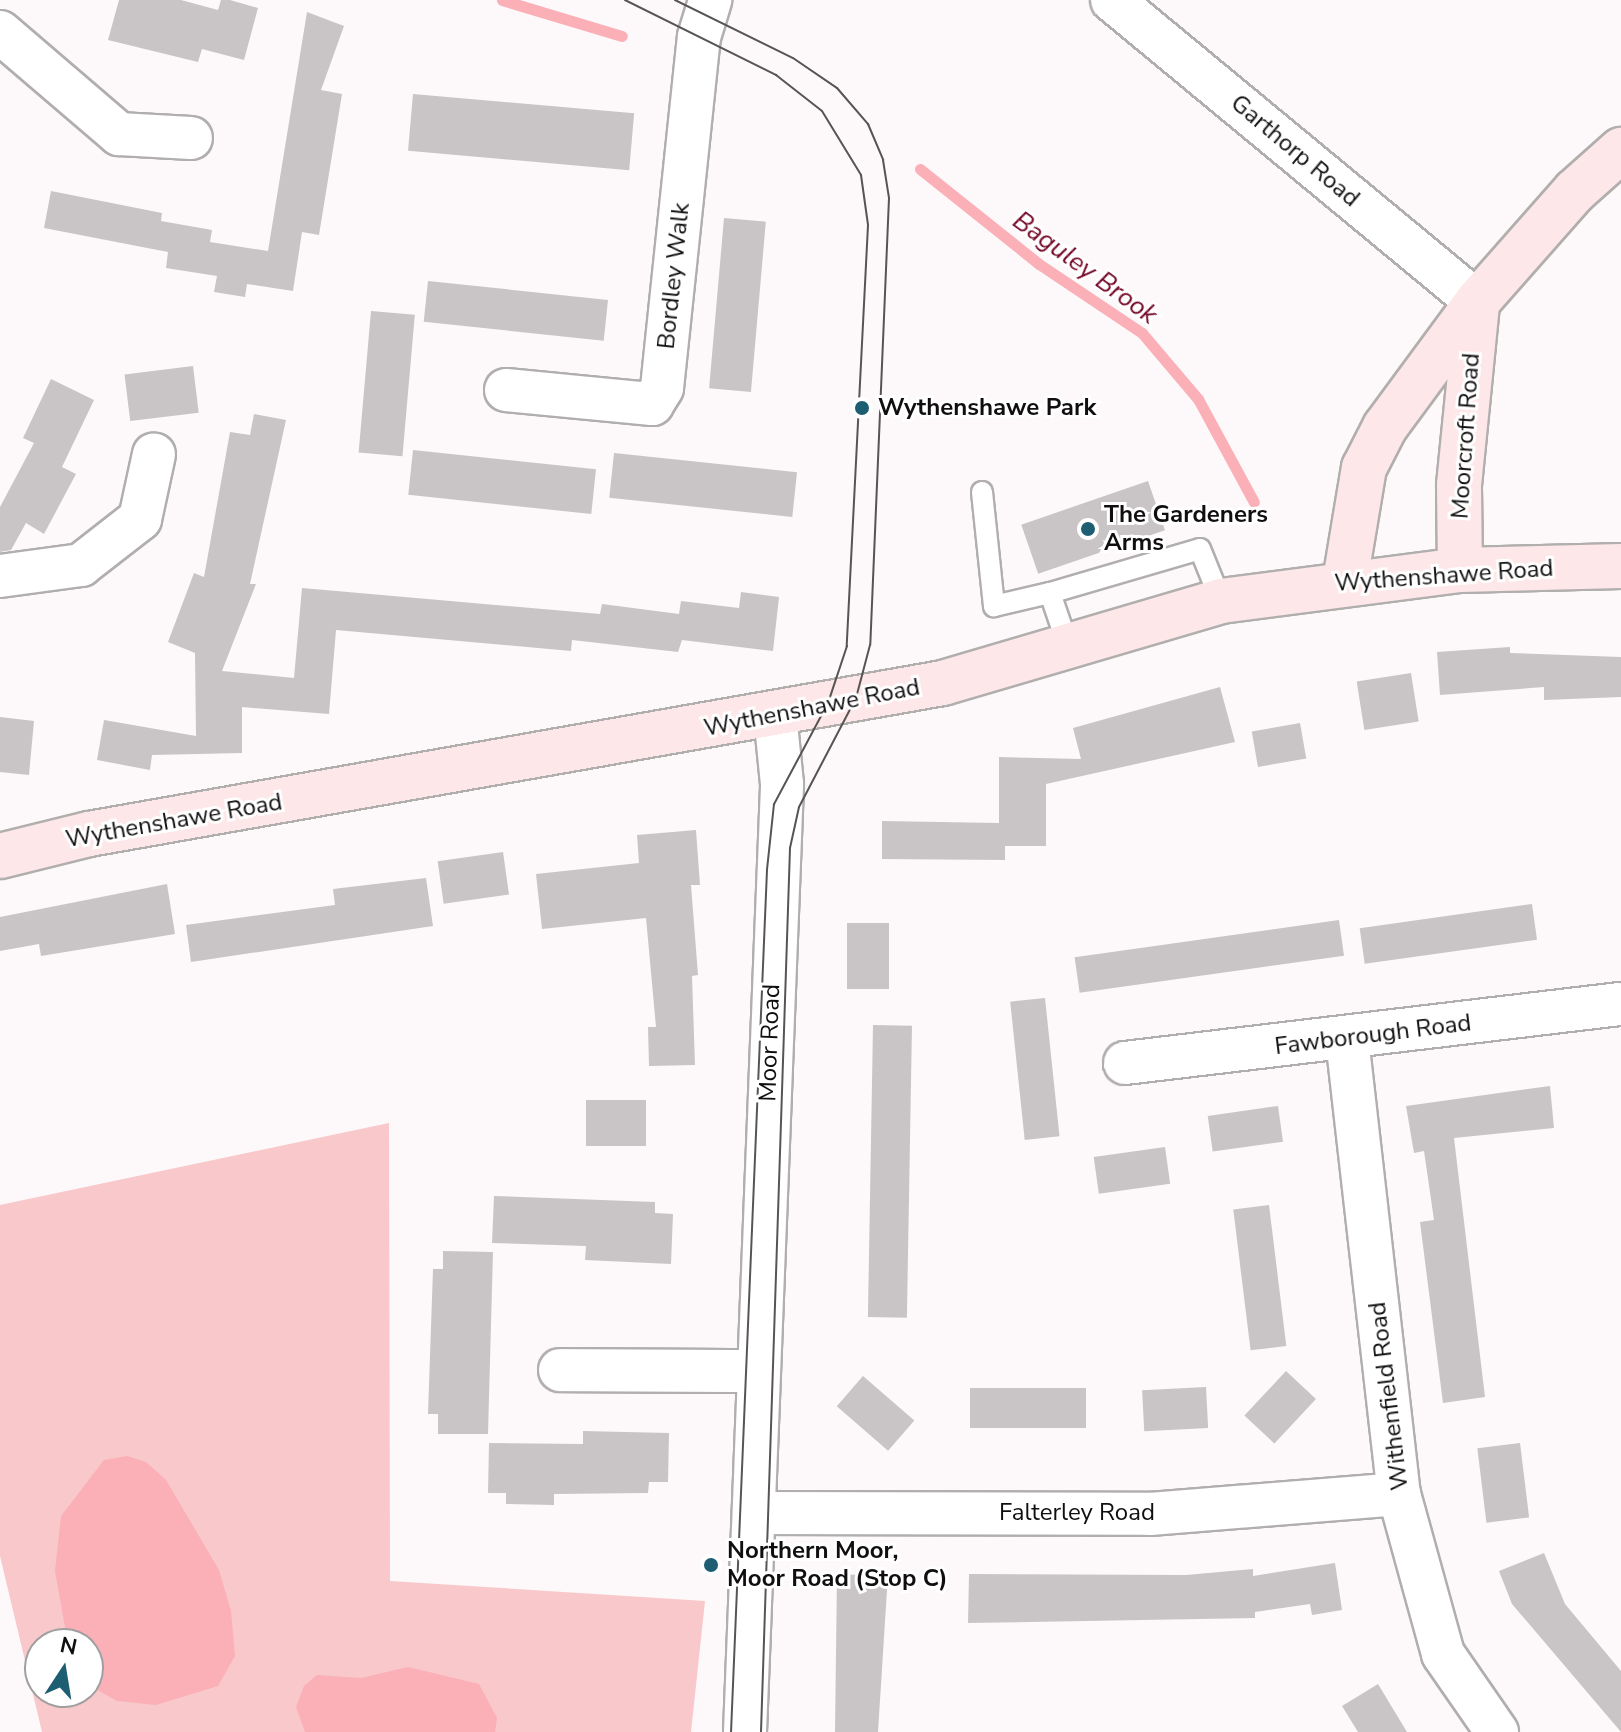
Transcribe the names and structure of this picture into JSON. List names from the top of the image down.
{
  "streets": {
    "main road": ["Moorcroft Road", "Wythenshawe Road"],
    "street": [
      "Garthorp Road",
      "Bordley Walk",
      "Fawborough Road",
      "Moor Road",
      "Withenfield Road",
      "Falterley Road"
    ]
  },
  "crossings": [
    ["Garthorp Road", "Moorcroft Road"],
    ["Moorcroft Road", "Wythenshawe Road"],
    ["Wythenshawe Road", "Moor Road"],
    ["Fawborough Road", "Withenfield Road"],
    ["Moor Road", "Falterley Road"],
    ["Withenfield Road", "Falterley Road"]
  ],
  "water": ["Baguley Brook"],
  "places": ["Wythenshawe Park", "The Gardeners Arms", "Northern Moor, Moor Road (Stop C)"],
  "north": "top"
}
